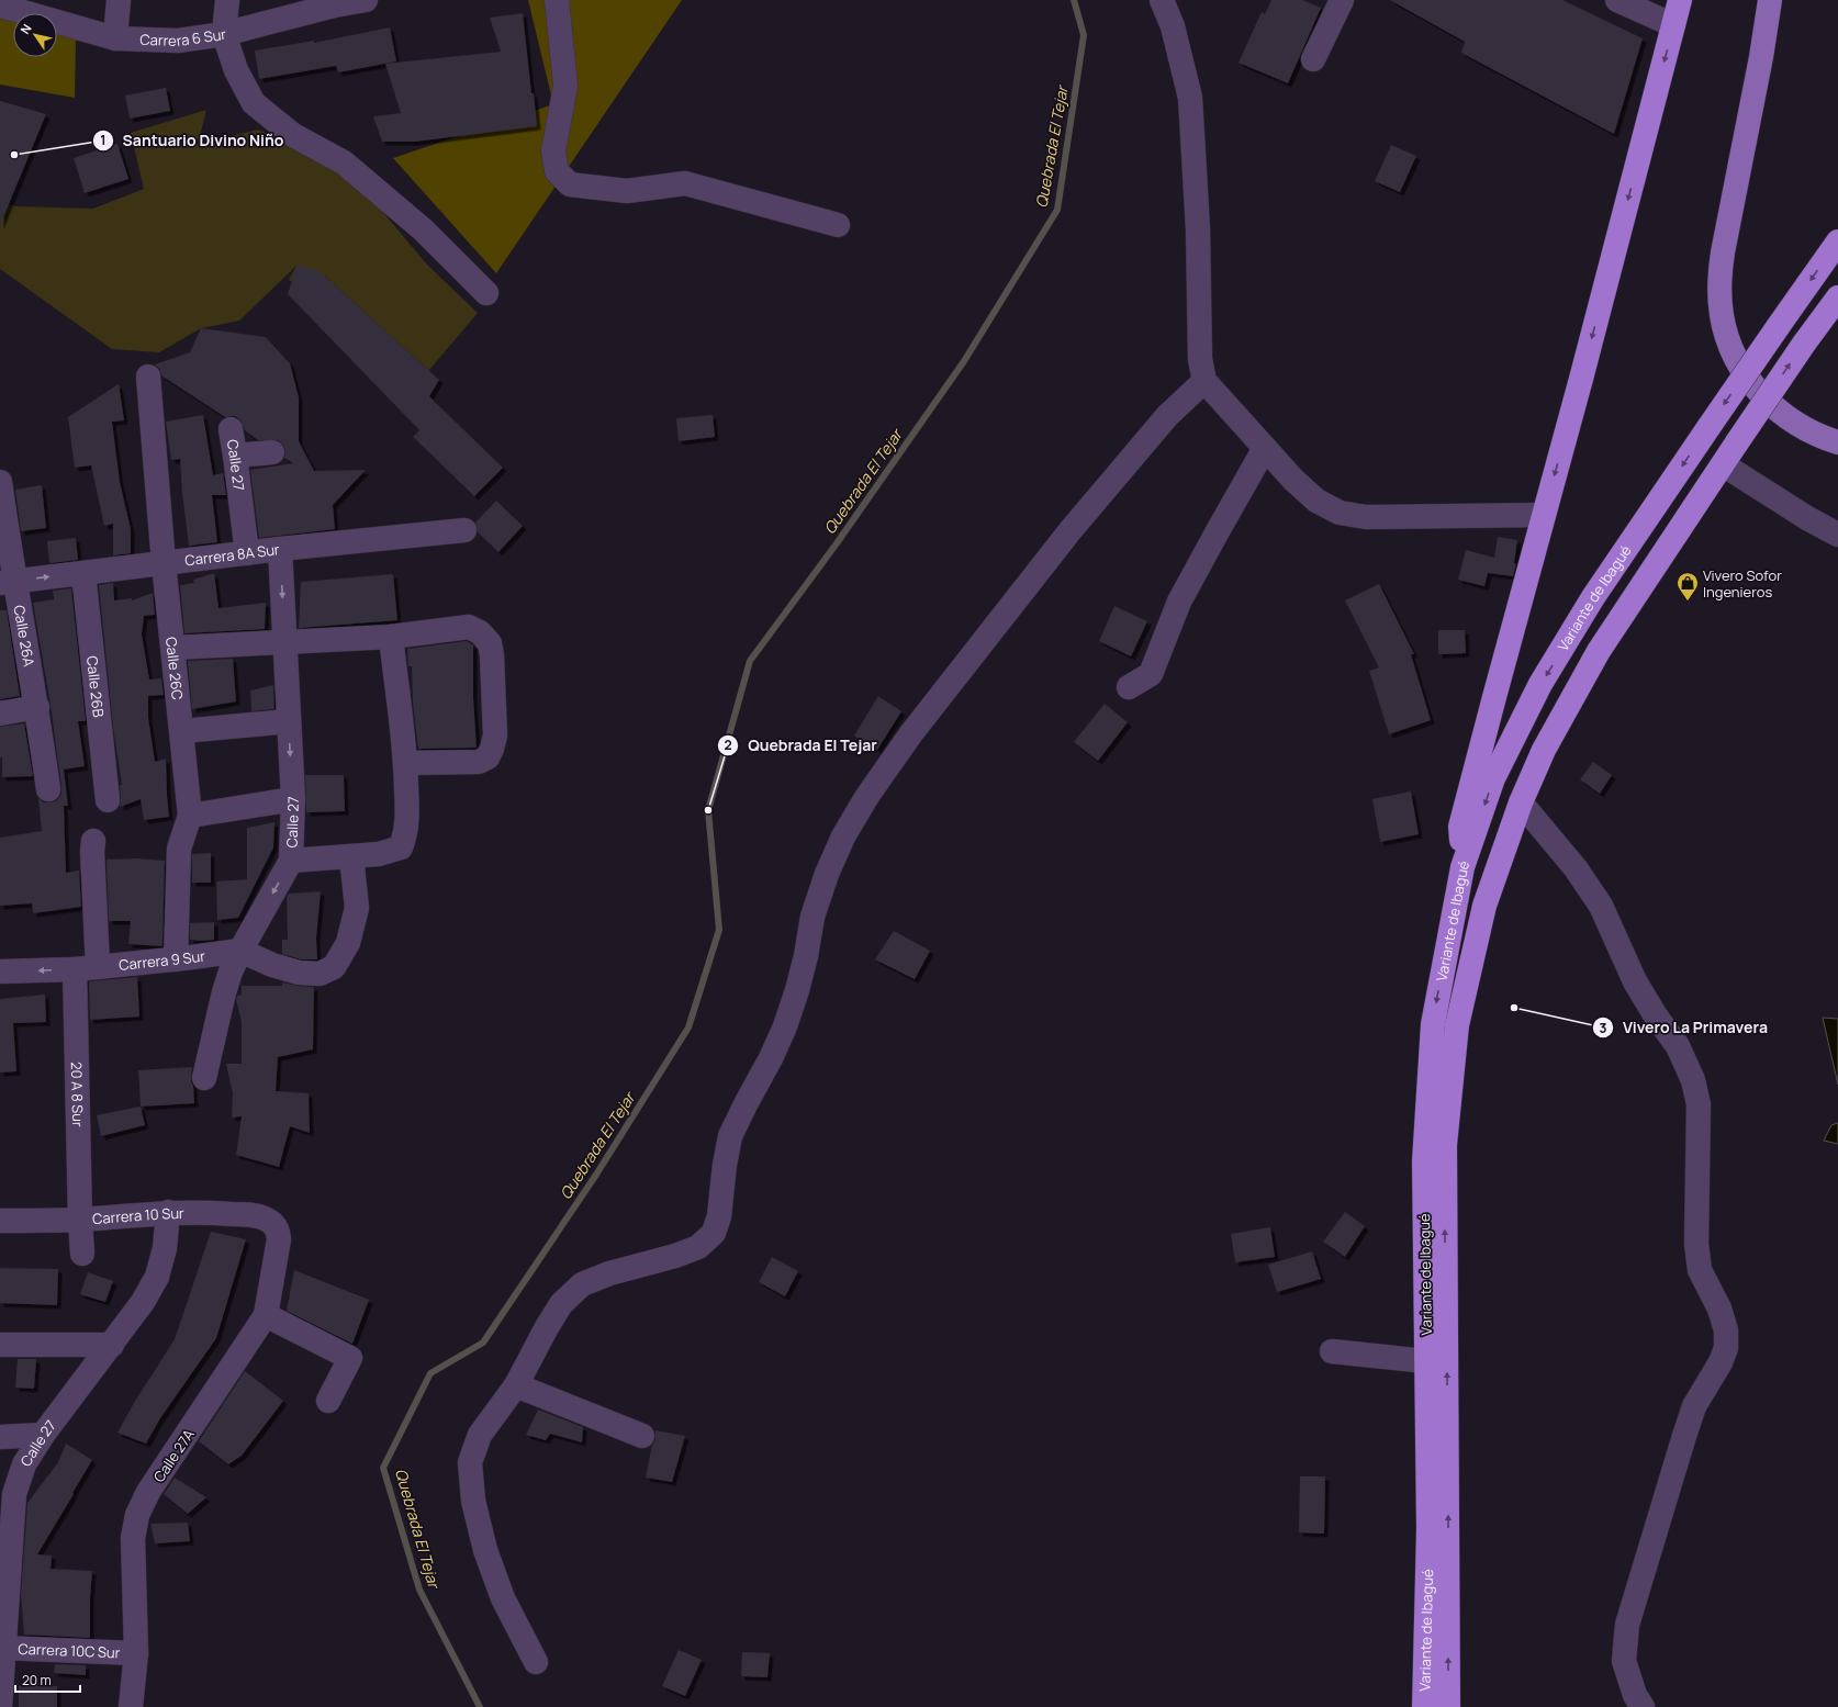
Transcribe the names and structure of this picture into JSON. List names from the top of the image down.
{
  "streets": {
    "highway": ["Variante de Ibagué"],
    "street": [
      "Carrera 6 Sur",
      "Calle 27",
      "Carrera 8A Sur",
      "Calle 26A",
      "Calle 26C",
      "Calle 26B",
      "Carrera 9 Sur",
      "20 A 8 Sur",
      "Carrera 10 Sur",
      "Calle 27A",
      "Carrera 10C Sur"
    ]
  },
  "crossings": [
    ["Calle 27", "Carrera 8A Sur"],
    ["Calle 27", "Carrera 9 Sur"],
    ["Calle 27", "Carrera 10 Sur"],
    ["Calle 27", "Carrera 10C Sur"],
    ["Carrera 8A Sur", "Calle 26A"],
    ["Carrera 8A Sur", "Calle 26C"],
    ["Carrera 8A Sur", "Calle 26B"],
    ["Calle 26C", "Carrera 9 Sur"],
    ["Carrera 9 Sur", "20 A 8 Sur"],
    ["20 A 8 Sur", "Carrera 10 Sur"],
    ["Carrera 10 Sur", "Calle 27A"],
    ["Calle 27A", "Carrera 10C Sur"]
  ],
  "one_way": ["Carrera 9 Sur"],
  "water": ["Quebrada El Tejar"],
  "places": {
    "other": ["Santuario Divino Niño", "Quebrada El Tejar", "Vivero La Primavera"],
    "shop": ["Vivero Sofor Ingenieros"]
  },
  "scale_bar": "20 m",
  "north": "top left"
}
